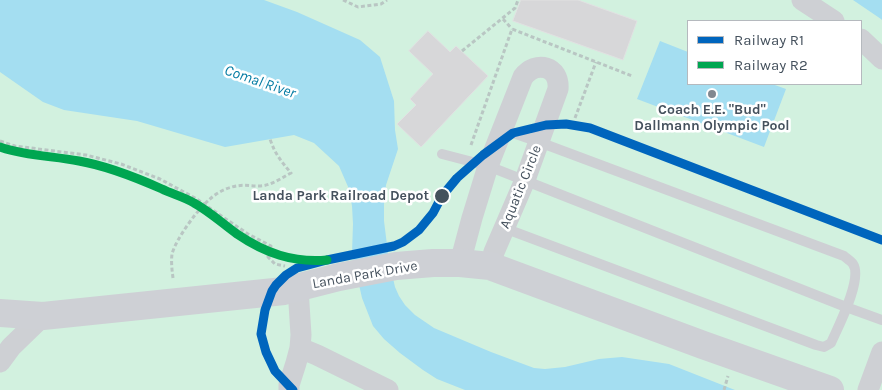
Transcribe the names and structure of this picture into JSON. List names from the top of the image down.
{
  "streets": {
    "street": ["Aquatic Circle", "Landa Park Drive"]
  },
  "crossings": [
    ["Aquatic Circle", "Landa Park Drive"]
  ],
  "water": ["Comal River"],
  "places": ["Coach E.E. \"Bud\" Dallmann Olympic Pool", "Landa Park Railroad Depot"],
  "lines": ["rail line R1", "rail line R2"],
  "legend": ["Railway R1", "Railway R2"]
}
